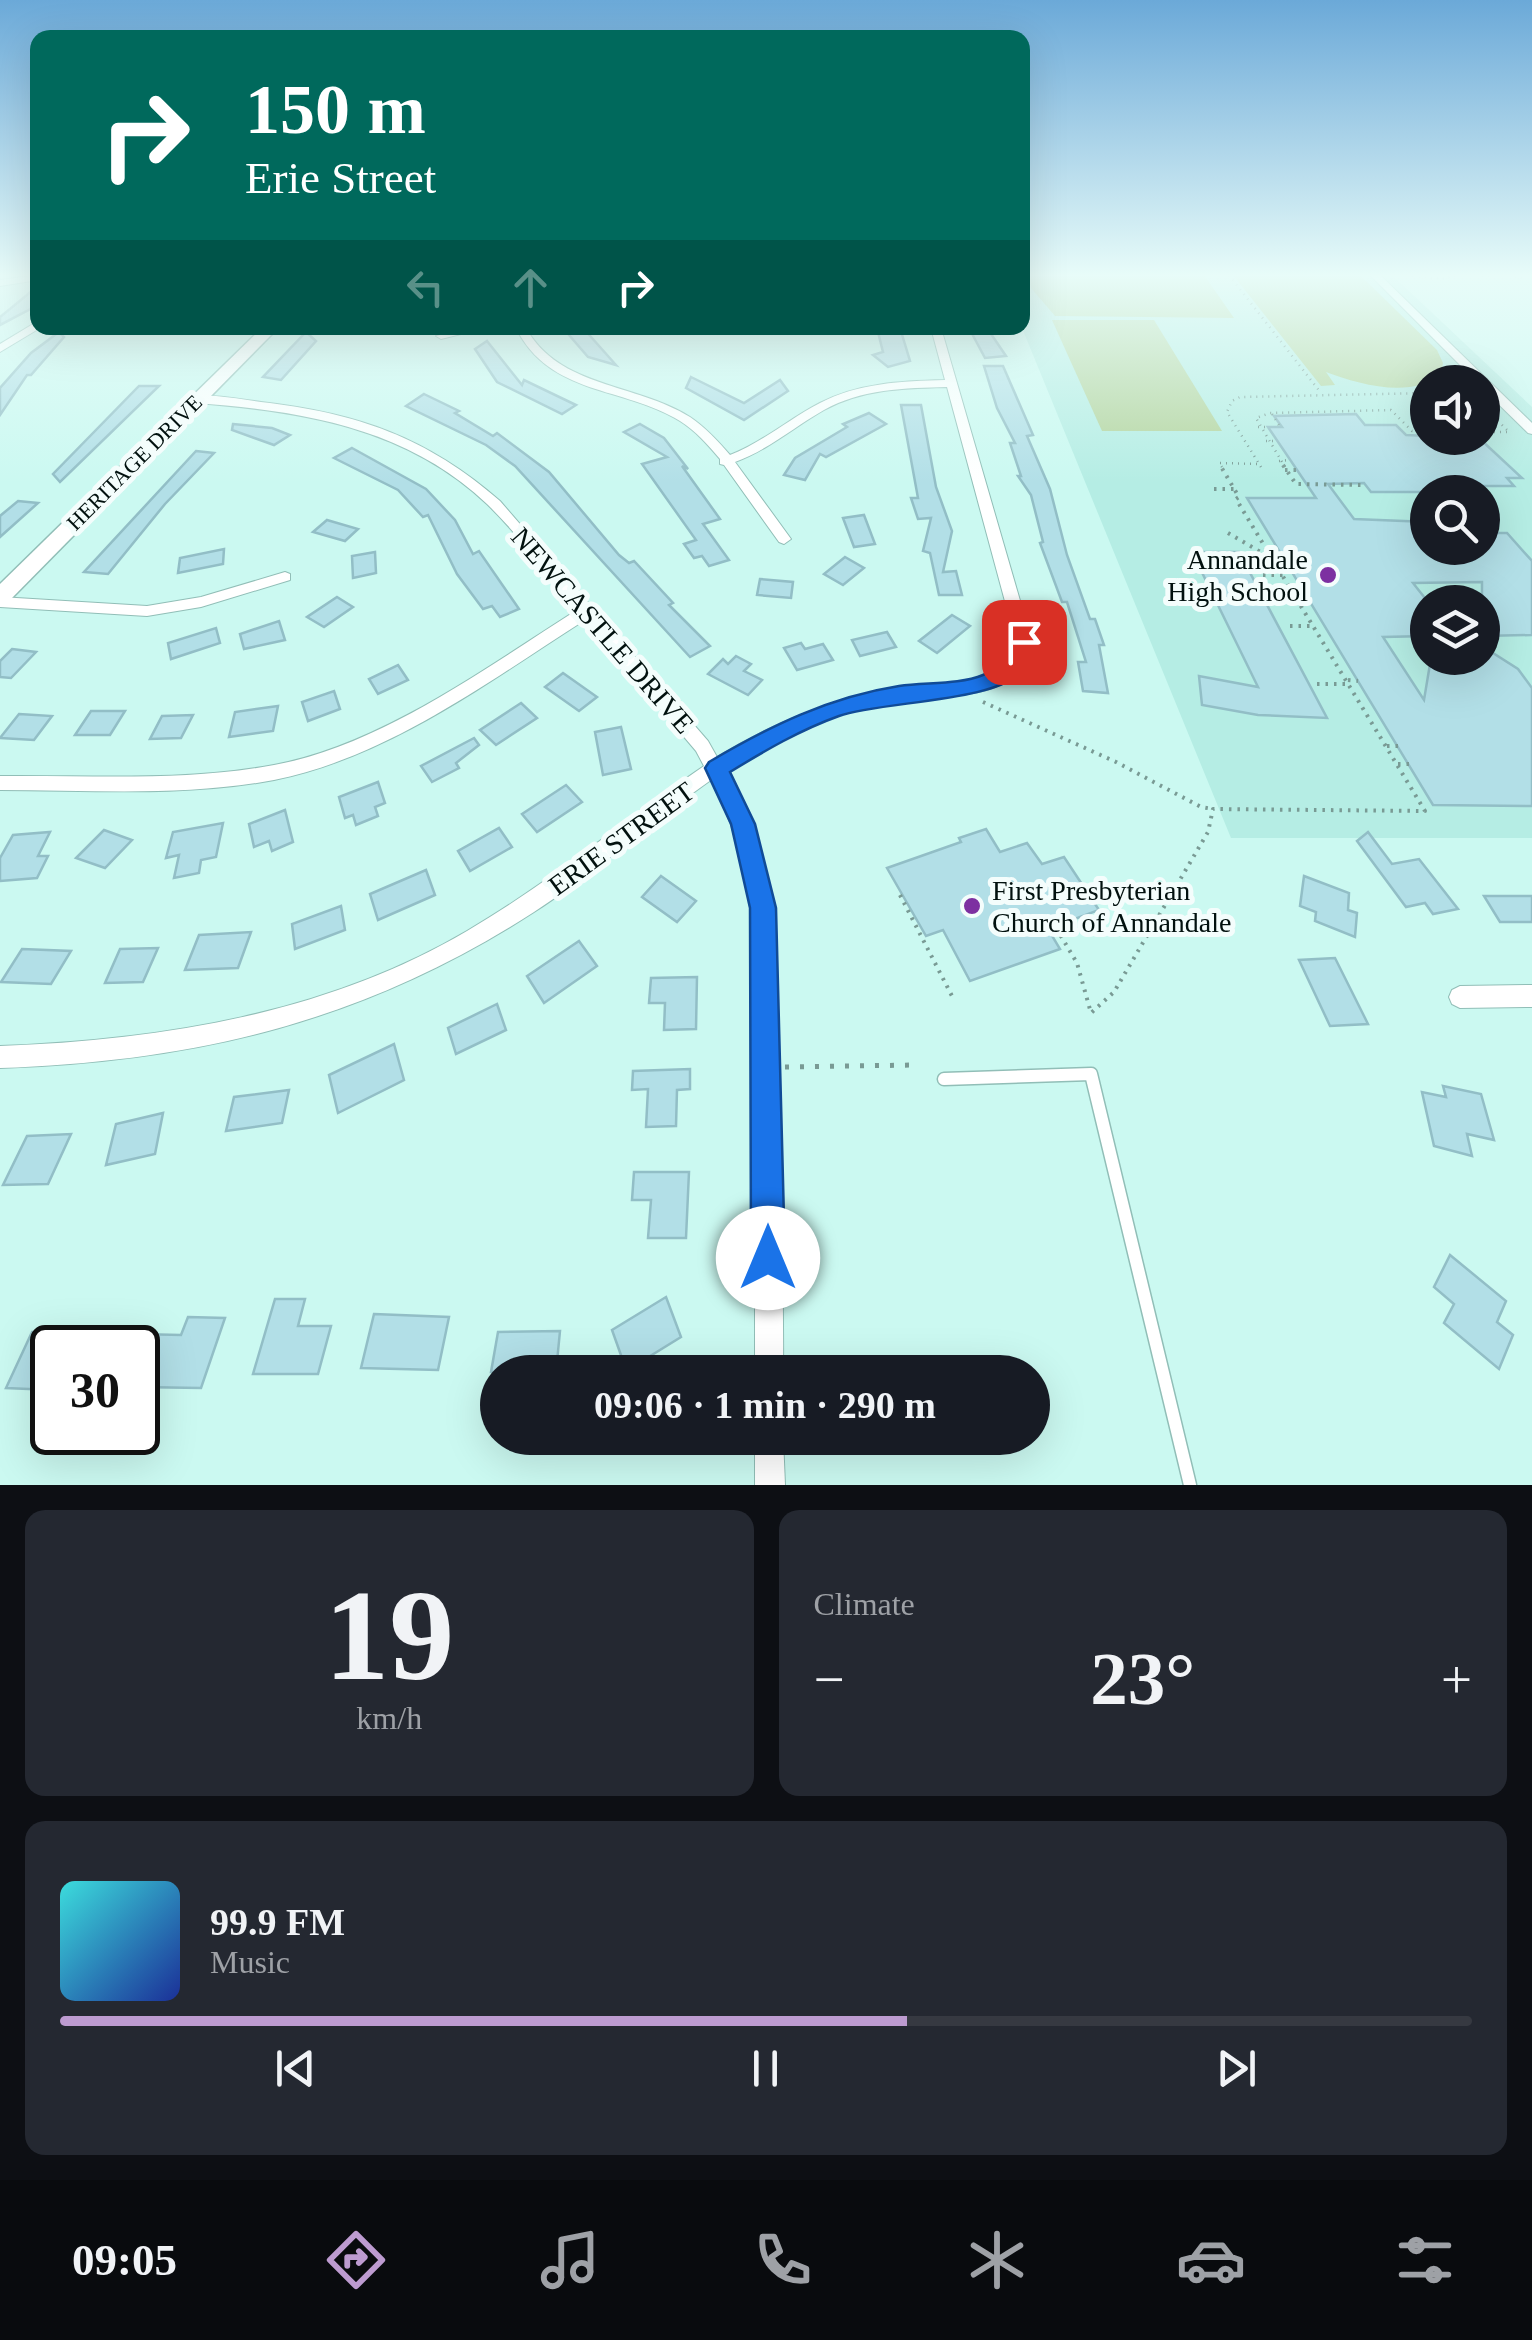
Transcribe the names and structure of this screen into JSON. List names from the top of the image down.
{
  "streets": {
    "street": ["HERITAGE DRIVE", "NEWCASTLE DRIVE", "ERIE STREET"]
  },
  "crossings": [
    ["HERITAGE DRIVE", "NEWCASTLE DRIVE"],
    ["NEWCASTLE DRIVE", "ERIE STREET"]
  ],
  "places": ["Annandale High School", "First Presbyterian Church of Annandale"],
  "page": {
    "turn": ["150 m", "Erie Street"],
    "limit": "30",
    "trip": "09:06 · 1 min · 290 m",
    "tile": [
      ["19", "km/h"],
      "Climate"
    ],
    "heat": ["−", "23°", "+"],
    "song": ["99.9 FM", "Music"],
    "tabs": "09:05"
  }
}
